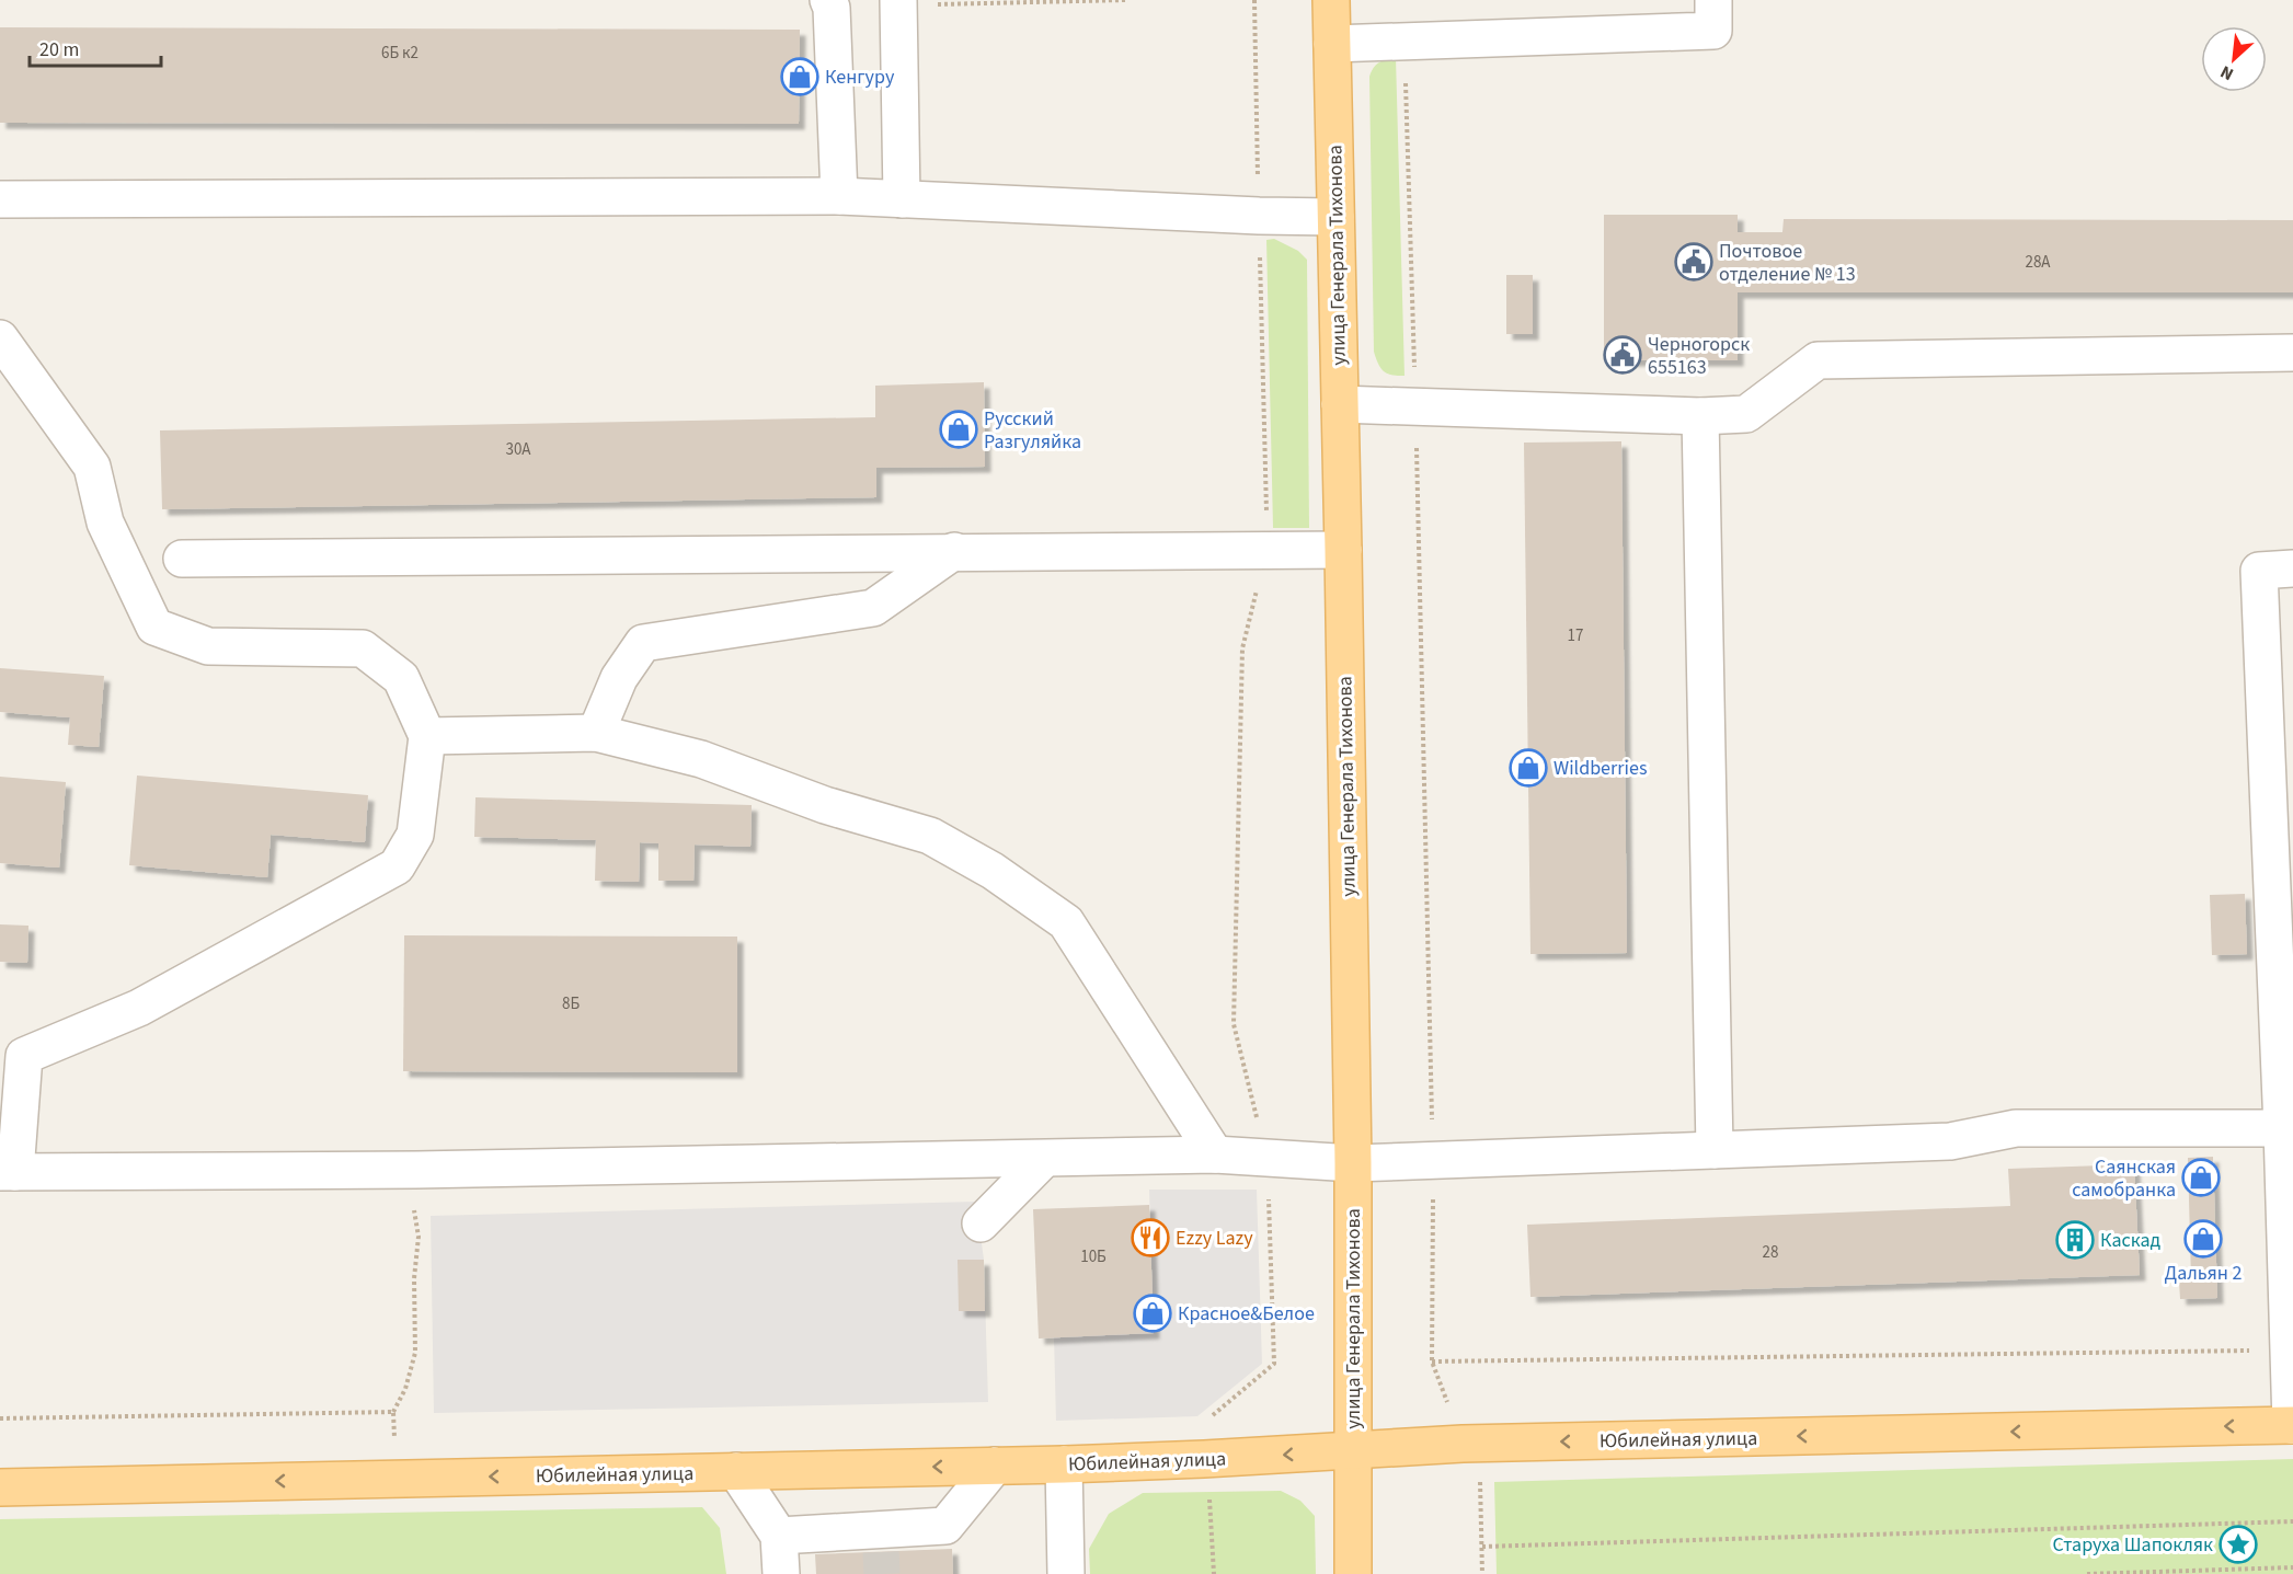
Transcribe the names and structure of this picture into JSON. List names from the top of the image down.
{
  "streets": {
    "main road": ["улица Генерала Тихонова", "Юбилейная улица"]
  },
  "crossings": [
    ["улица Генерала Тихонова", "Юбилейная улица"]
  ],
  "one_way": ["Юбилейная улица"],
  "places": {
    "shop": [
      "Кенгуру",
      "Русский Разгуляйка",
      "Wildberries",
      "Саянская самобранка",
      "Дальян 2",
      "Красное&Белое"
    ],
    "public building": ["Почтовое отделение № 13", "Черногорск 655163"],
    "restaurant": ["Ezzy Lazy"],
    "building": ["Каскад"],
    "place": ["Старуха Шапокляк"]
  },
  "house_numbers": [
    "6Б к2",
    "28А",
    "30А",
    "17",
    "8Б",
    "28",
    "10Б"
  ],
  "scale_bar": "20 m",
  "north": "bottom left"
}
